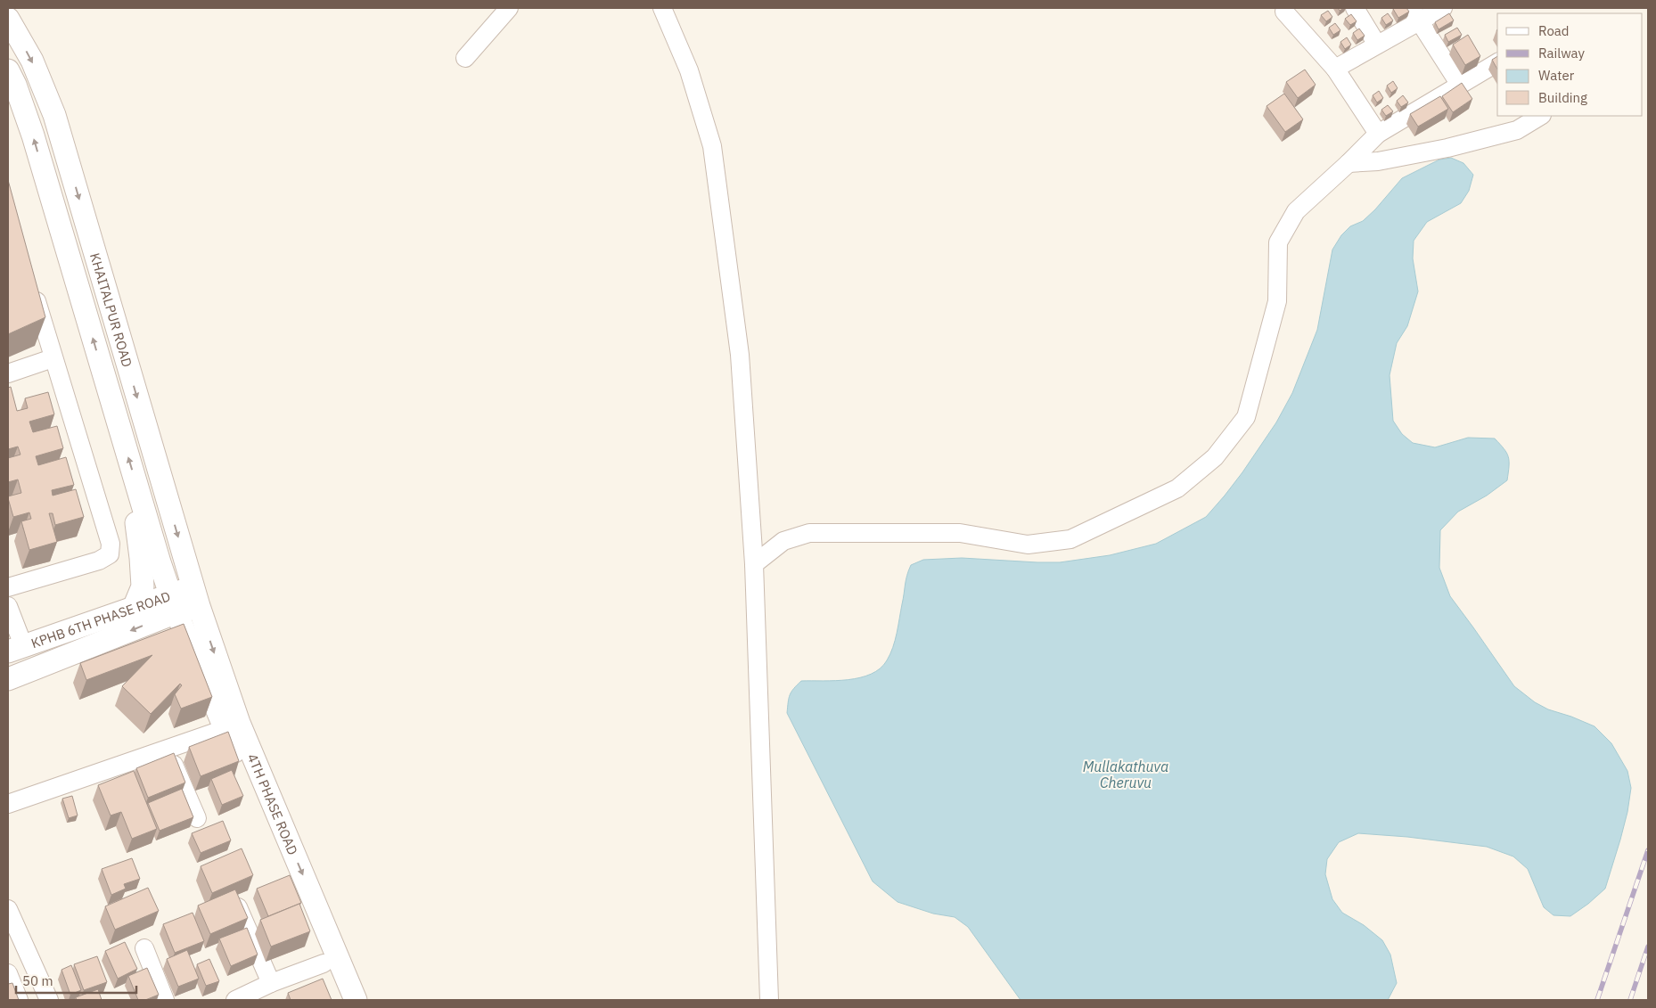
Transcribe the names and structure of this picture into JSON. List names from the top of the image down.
{
  "streets": {
    "street": ["KHAITALPUR ROAD", "KPHB 6TH PHASE ROAD", "4TH PHASE ROAD"]
  },
  "crossings": [
    ["KHAITALPUR ROAD", "KPHB 6TH PHASE ROAD"],
    ["KHAITALPUR ROAD", "4TH PHASE ROAD"],
    ["KPHB 6TH PHASE ROAD", "4TH PHASE ROAD"]
  ],
  "water": ["Mullakathuva Cheruvu"],
  "legend": [
    "Road",
    "Railway",
    "Water",
    "Building"
  ],
  "scale_bar": "50 m"
}
